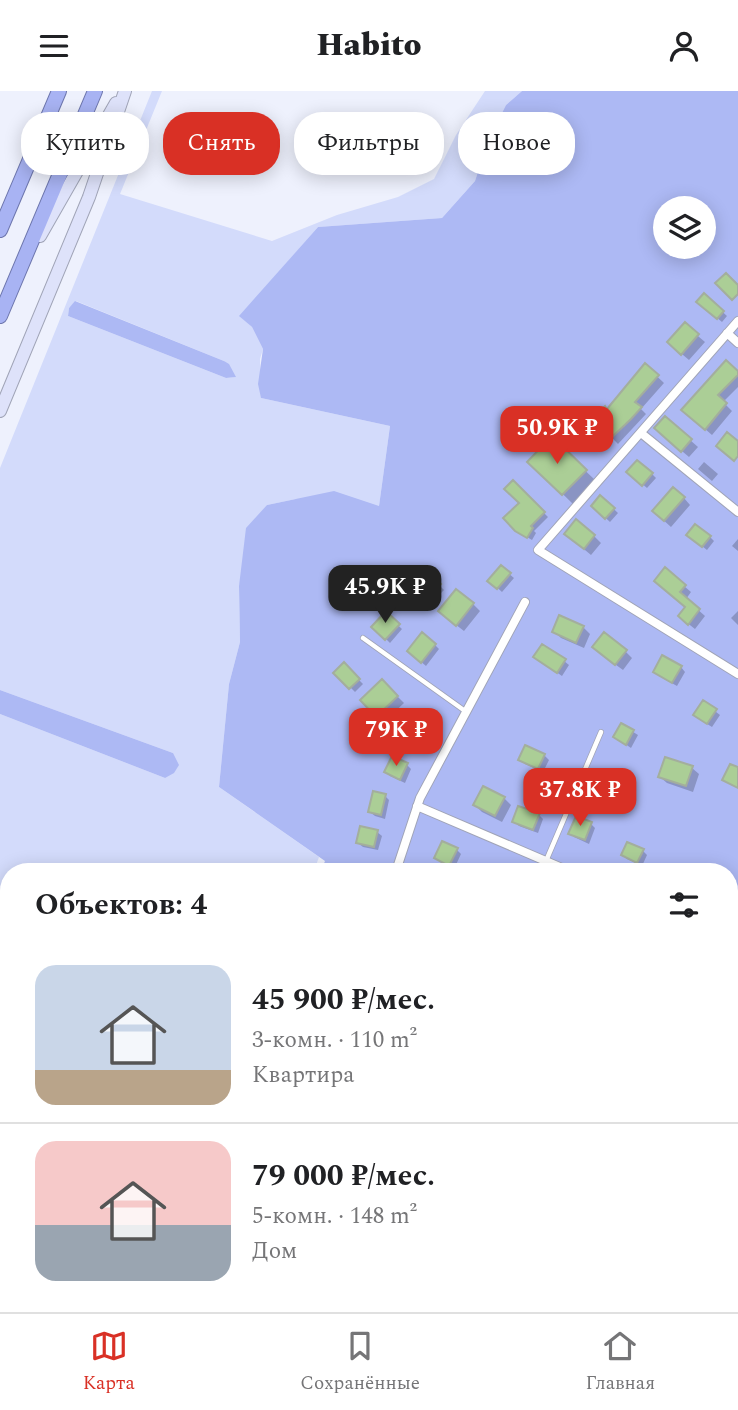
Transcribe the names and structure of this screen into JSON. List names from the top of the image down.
{
  "page": {
    "header": "Habito",
    "chip": [
      "Купить",
      "Снять",
      "Фильтры",
      "Новое"
    ],
    "price": [
      "50.9K ₽",
      "45.9K ₽",
      "79K ₽",
      "37.8K ₽"
    ],
    "heading": "Объектов: 4",
    "list": [
      {
        "name": "45 900 ₽/мес.",
        "note": "3-комн. · 110 m² · Квартира"
      },
      {
        "name": "79 000 ₽/мес.",
        "note": "5-комн. · 148 m² · Дом"
      }
    ],
    "tabs": ["Карта", "Сохранённые", "Главная"]
  }
}
